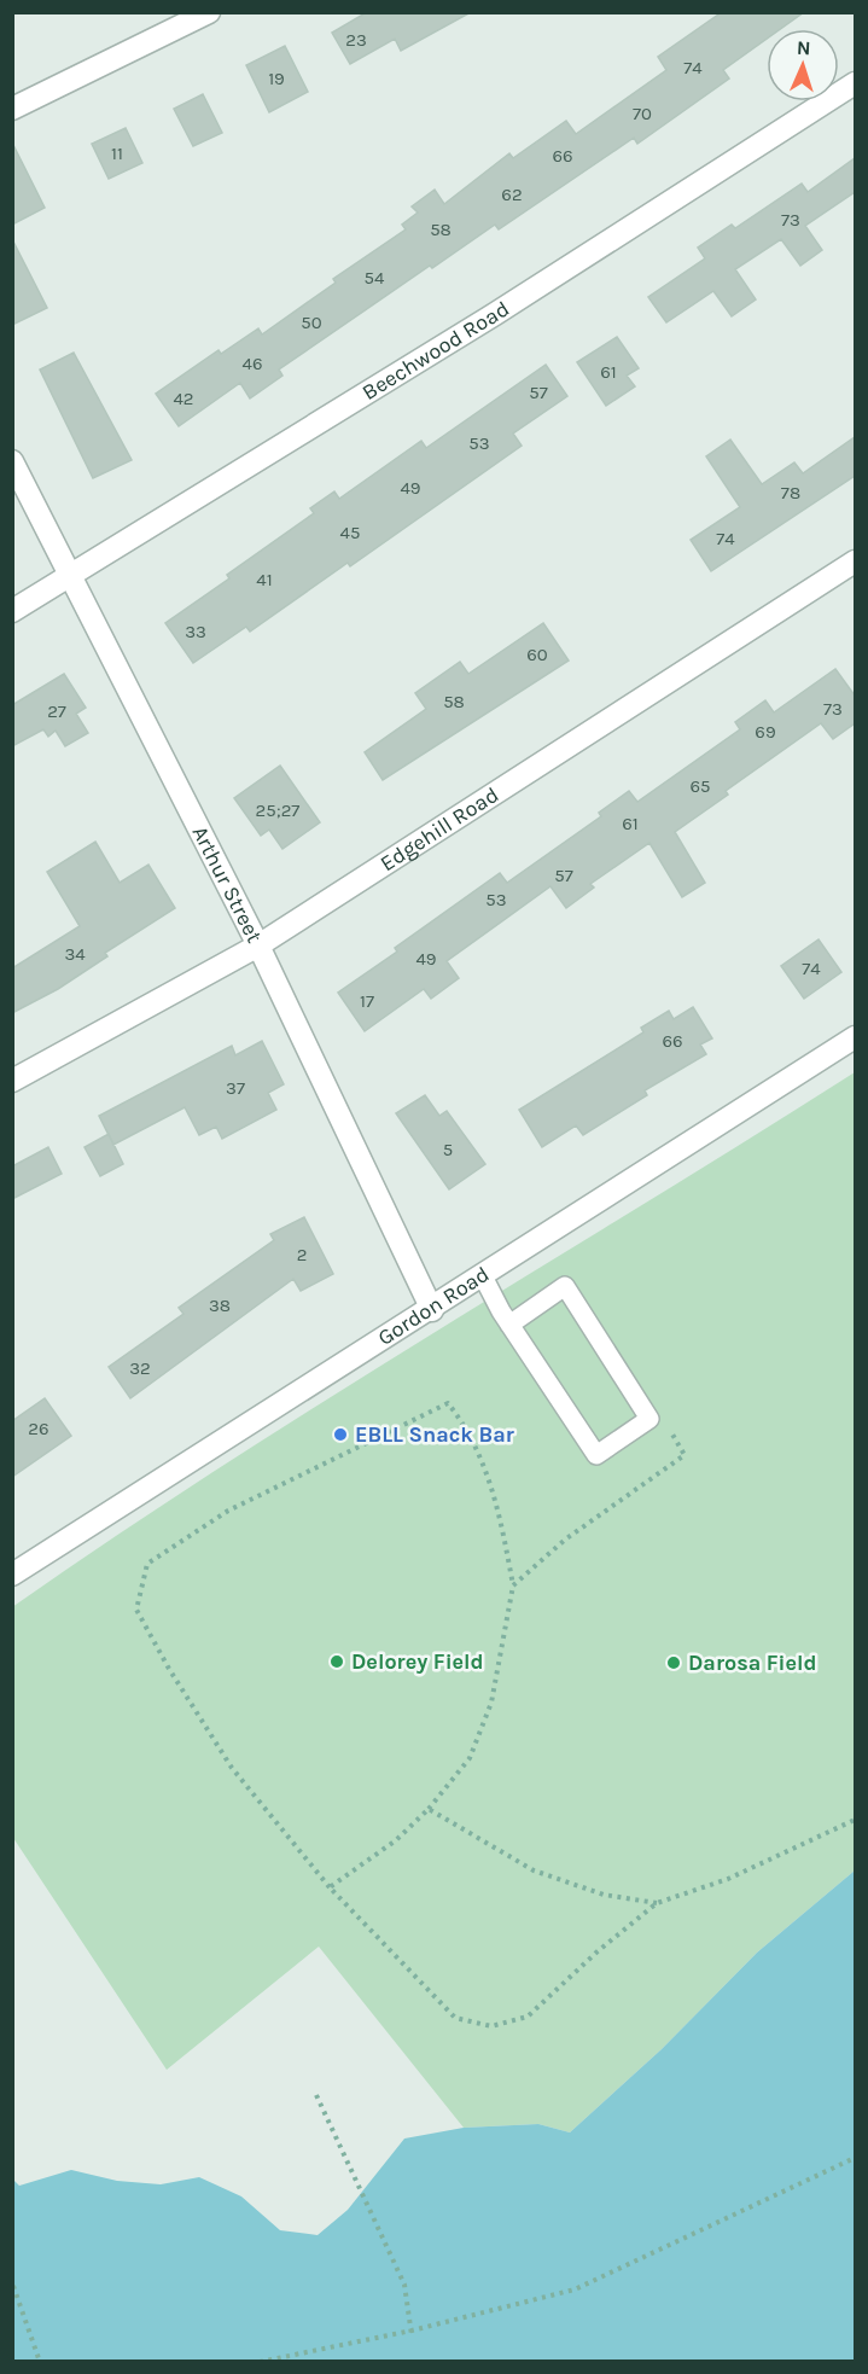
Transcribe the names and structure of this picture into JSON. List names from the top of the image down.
{
  "streets": {
    "street": [
      "Beechwood Road",
      "Edgehill Road",
      "Arthur Street",
      "Gordon Road"
    ]
  },
  "crossings": [
    ["Beechwood Road", "Arthur Street"],
    ["Edgehill Road", "Arthur Street"],
    ["Arthur Street", "Gordon Road"]
  ],
  "places": ["EBLL Snack Bar", "Delorey Field", "Darosa Field"],
  "house_numbers": [
    "23",
    "74",
    "19",
    "70",
    "11",
    "66",
    "62",
    "73",
    "58",
    "54",
    "50",
    "46",
    "61",
    "57",
    "42",
    "53",
    "49",
    "78",
    "45",
    "74",
    "41",
    "33",
    "60",
    "58",
    "73",
    "27",
    "69",
    "65",
    "25;27",
    "61",
    "57",
    "53",
    "34",
    "49",
    "74",
    "17",
    "66",
    "37",
    "5",
    "2",
    "38",
    "32",
    "26"
  ],
  "north": "top"
}
